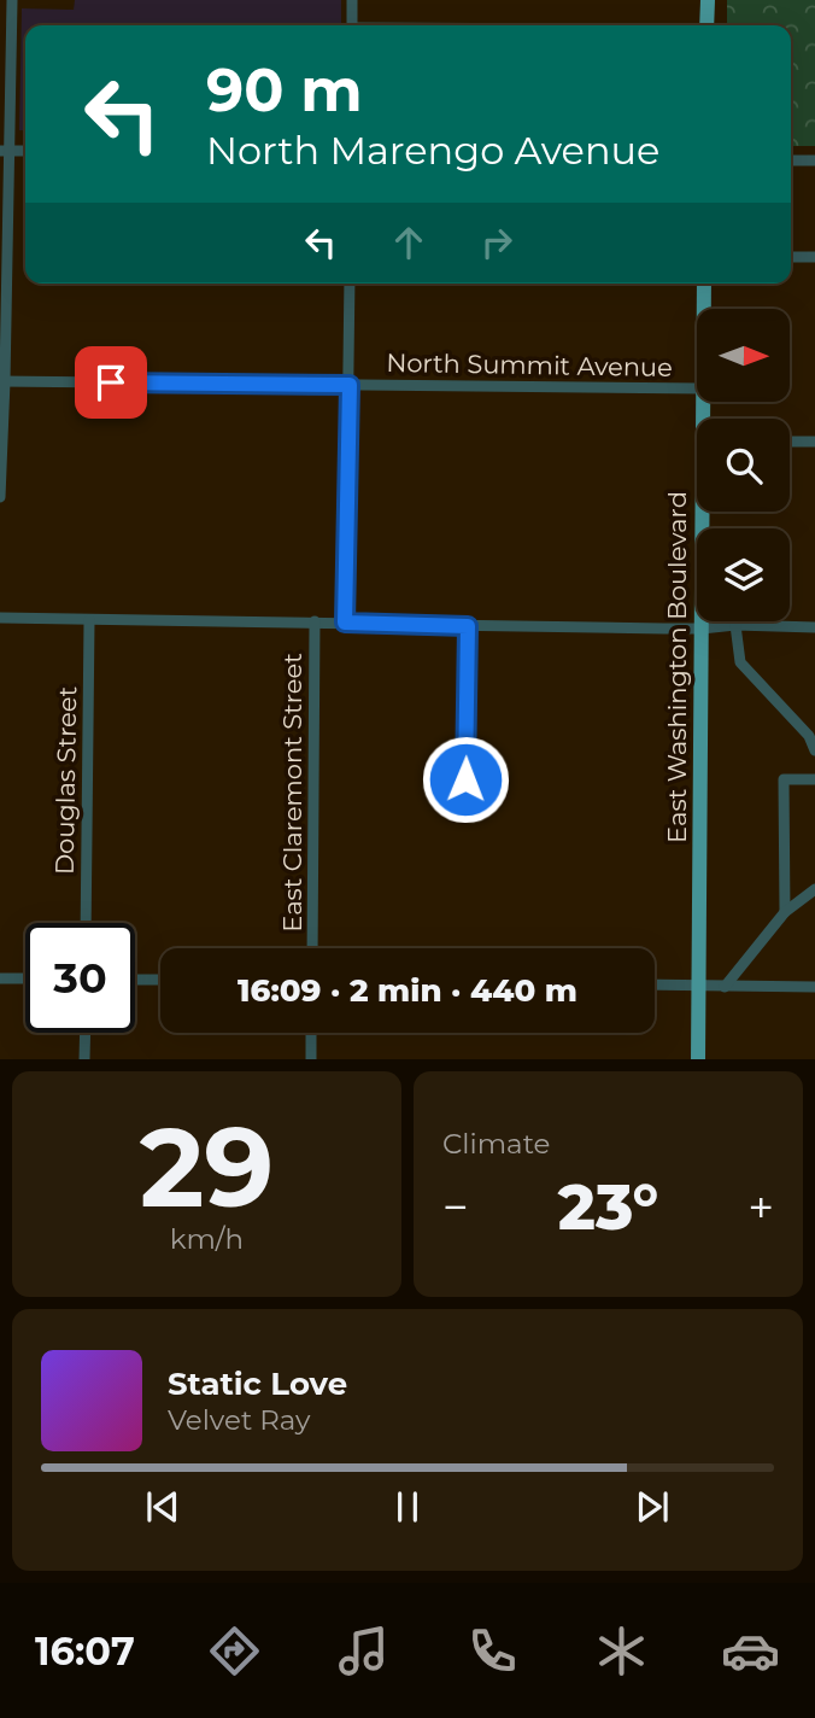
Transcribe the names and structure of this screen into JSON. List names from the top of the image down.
{
  "streets": {
    "main road": ["East Washington Boulevard"],
    "street": ["North Summit Avenue", "Douglas Street", "East Claremont Street"]
  },
  "north": "right",
  "page": {
    "turn": ["90 m", "North Marengo Avenue"],
    "limit": "30",
    "trip": "16:09 · 2 min · 440 m",
    "tile": [
      ["29", "km/h"],
      "Climate"
    ],
    "heat": ["−", "23°", "+"],
    "song": ["Static Love", "Velvet Ray"],
    "tabs": "16:07"
  }
}
